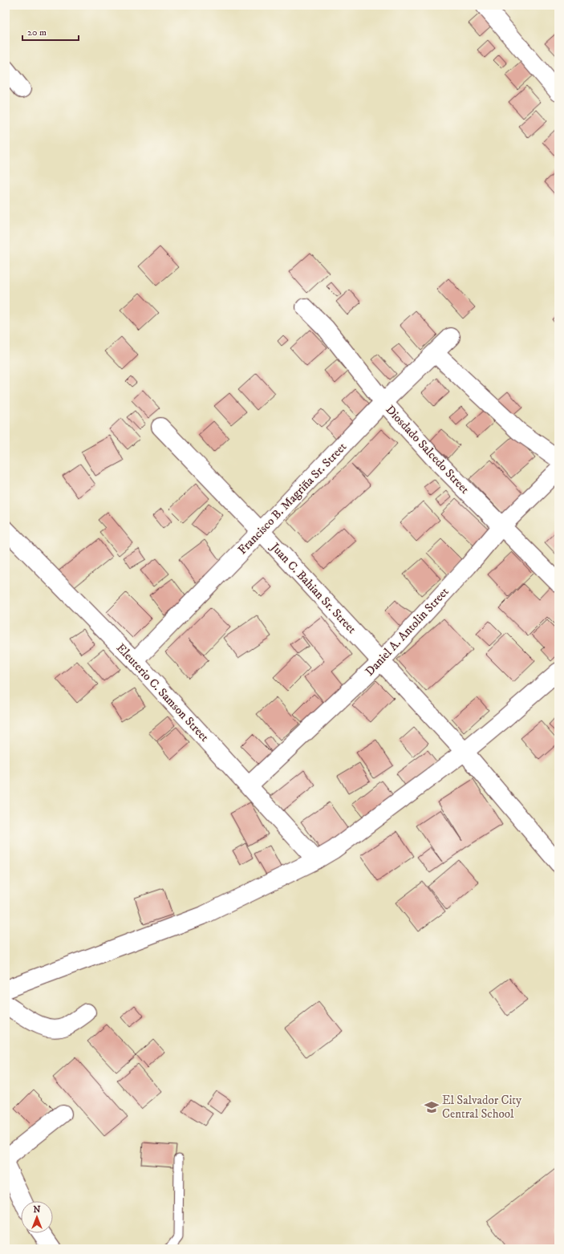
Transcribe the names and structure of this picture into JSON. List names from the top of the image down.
{
  "streets": {
    "street": [
      "Diosdado Salcedo Street",
      "Francisco B. Magriña Sr. Street",
      "Juan C. Bahian Sr. Street",
      "Daniel A. Antolin Street",
      "Eleuterio C. Samson Street"
    ]
  },
  "crossings": [
    ["Diosdado Salcedo Street", "Francisco B. Magriña Sr. Street"],
    ["Diosdado Salcedo Street", "Daniel A. Antolin Street"],
    ["Francisco B. Magriña Sr. Street", "Juan C. Bahian Sr. Street"],
    ["Francisco B. Magriña Sr. Street", "Eleuterio C. Samson Street"],
    ["Juan C. Bahian Sr. Street", "Daniel A. Antolin Street"],
    ["Daniel A. Antolin Street", "Eleuterio C. Samson Street"]
  ],
  "places": {
    "school or university": ["El Salvador City Central School"]
  },
  "scale_bar": "20 m",
  "north": "top"
}
